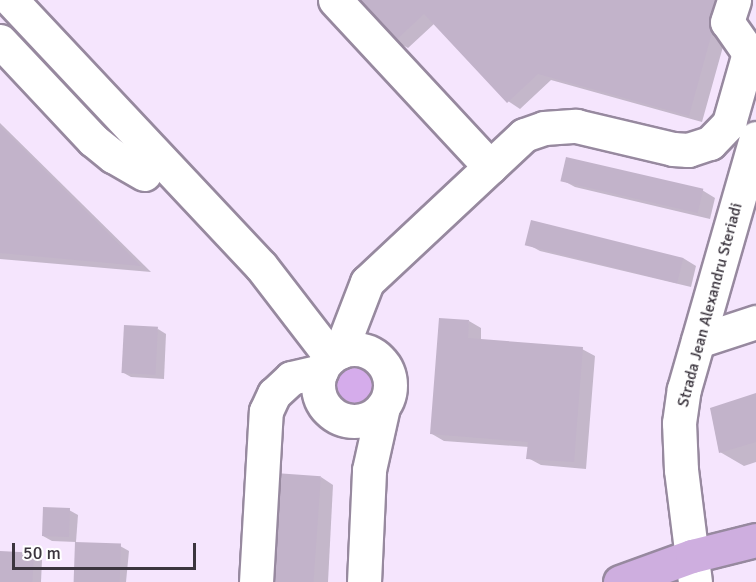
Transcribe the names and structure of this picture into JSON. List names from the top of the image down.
{
  "streets": {
    "street": ["Strada Jean Alexandru Steriadi"]
  },
  "scale_bar": "50 m"
}
